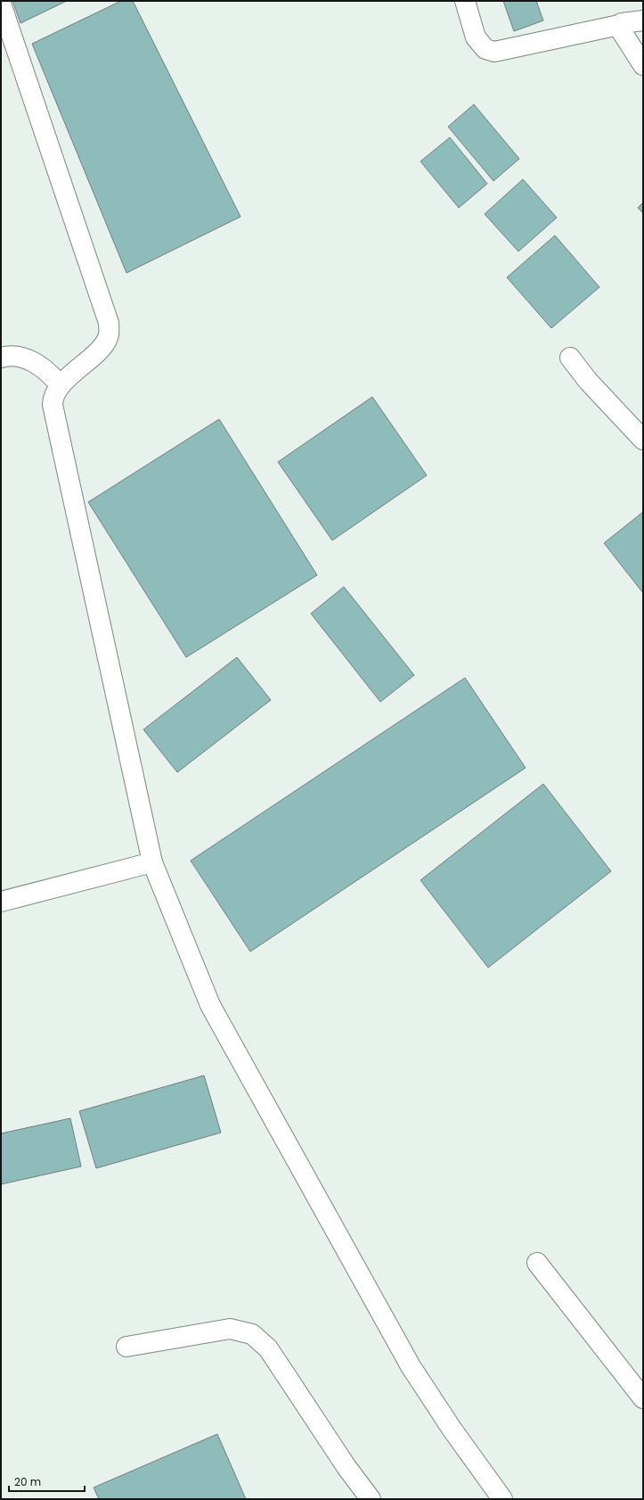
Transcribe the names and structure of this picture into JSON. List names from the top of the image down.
{
  "scale_bar": "20 m"
}
